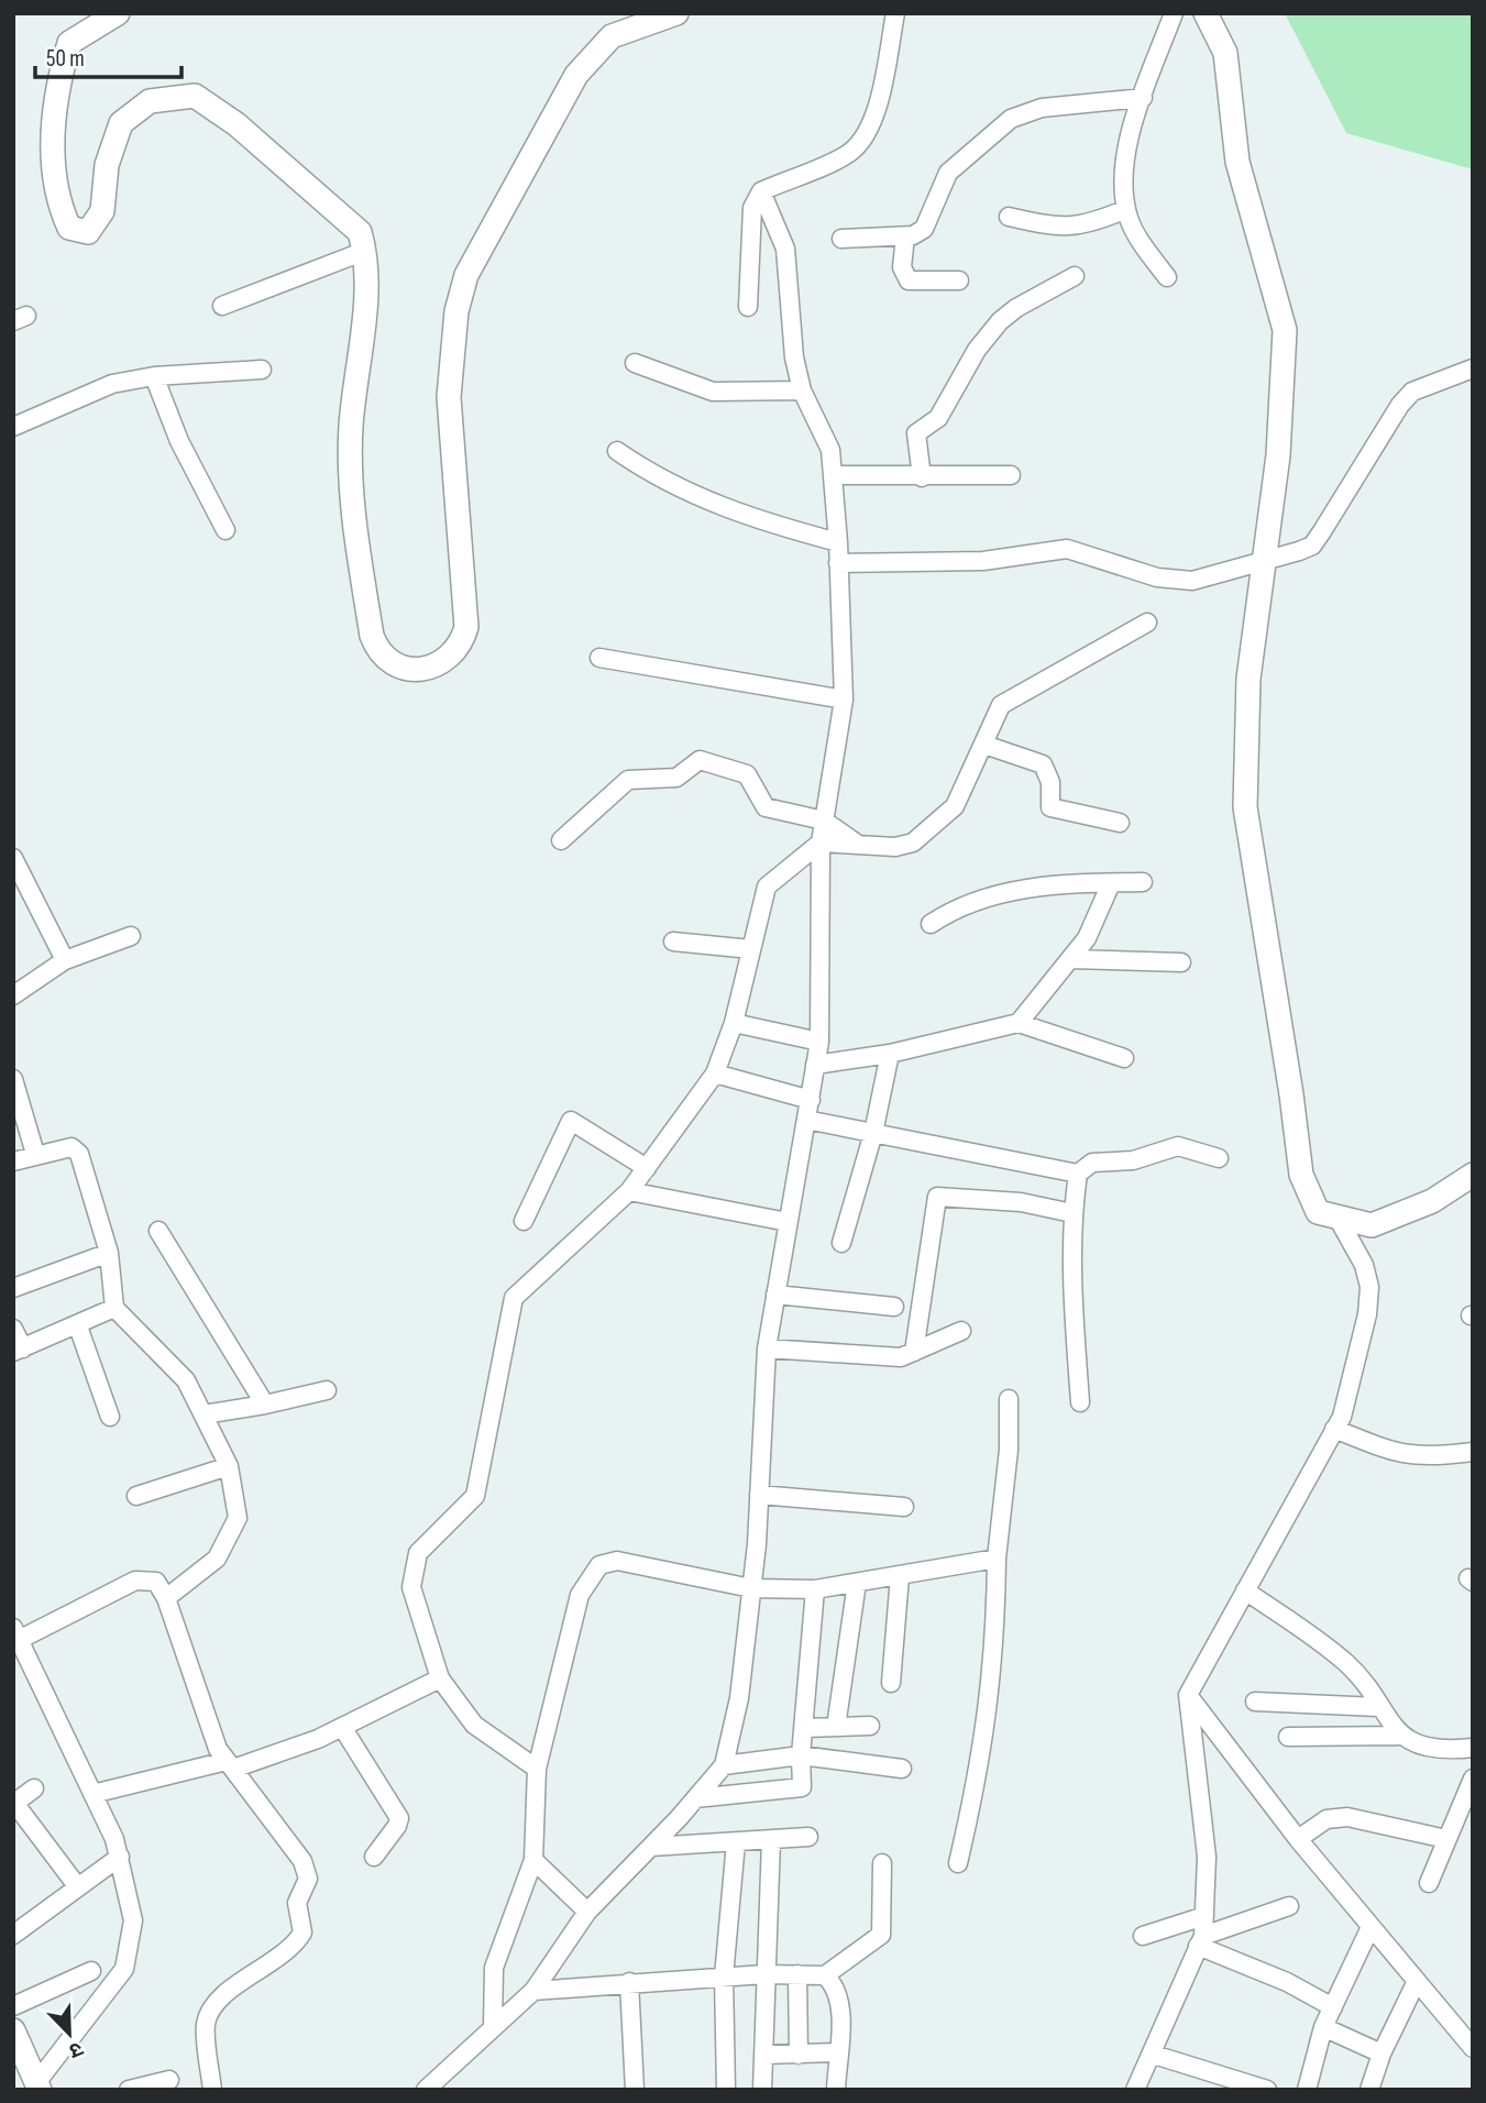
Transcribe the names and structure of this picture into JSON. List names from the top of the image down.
{
  "scale_bar": "50 m",
  "north": "bottom right"
}
